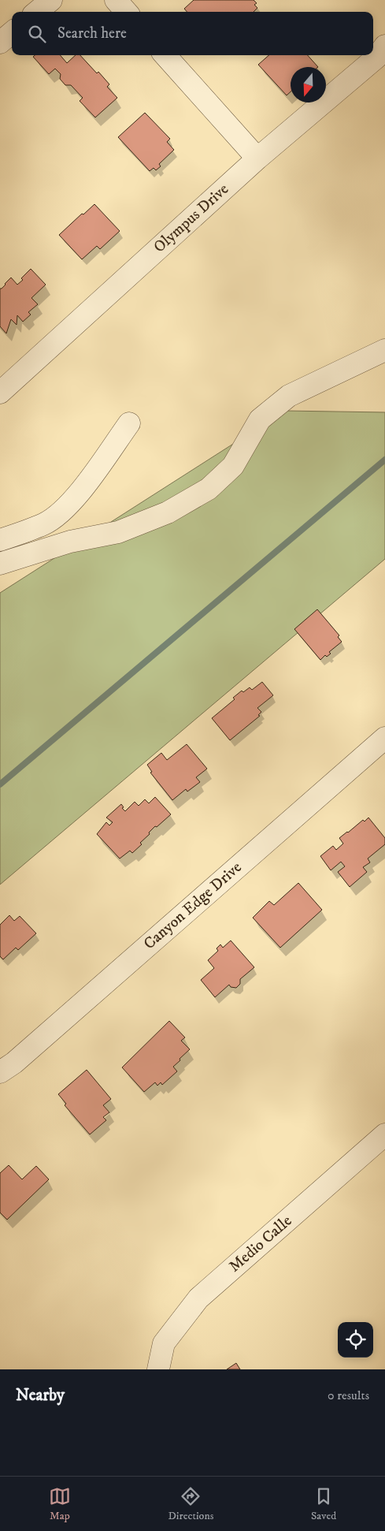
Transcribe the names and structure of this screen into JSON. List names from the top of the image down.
{
  "streets": {
    "street": ["Olympus Drive", "Canyon Edge Drive", "Medio Calle"]
  },
  "north": "bottom",
  "page": {
    "search": "Search here",
    "heading": ["Nearby", "0 results"],
    "nav": ["Map", "Directions", "Saved"]
  }
}
